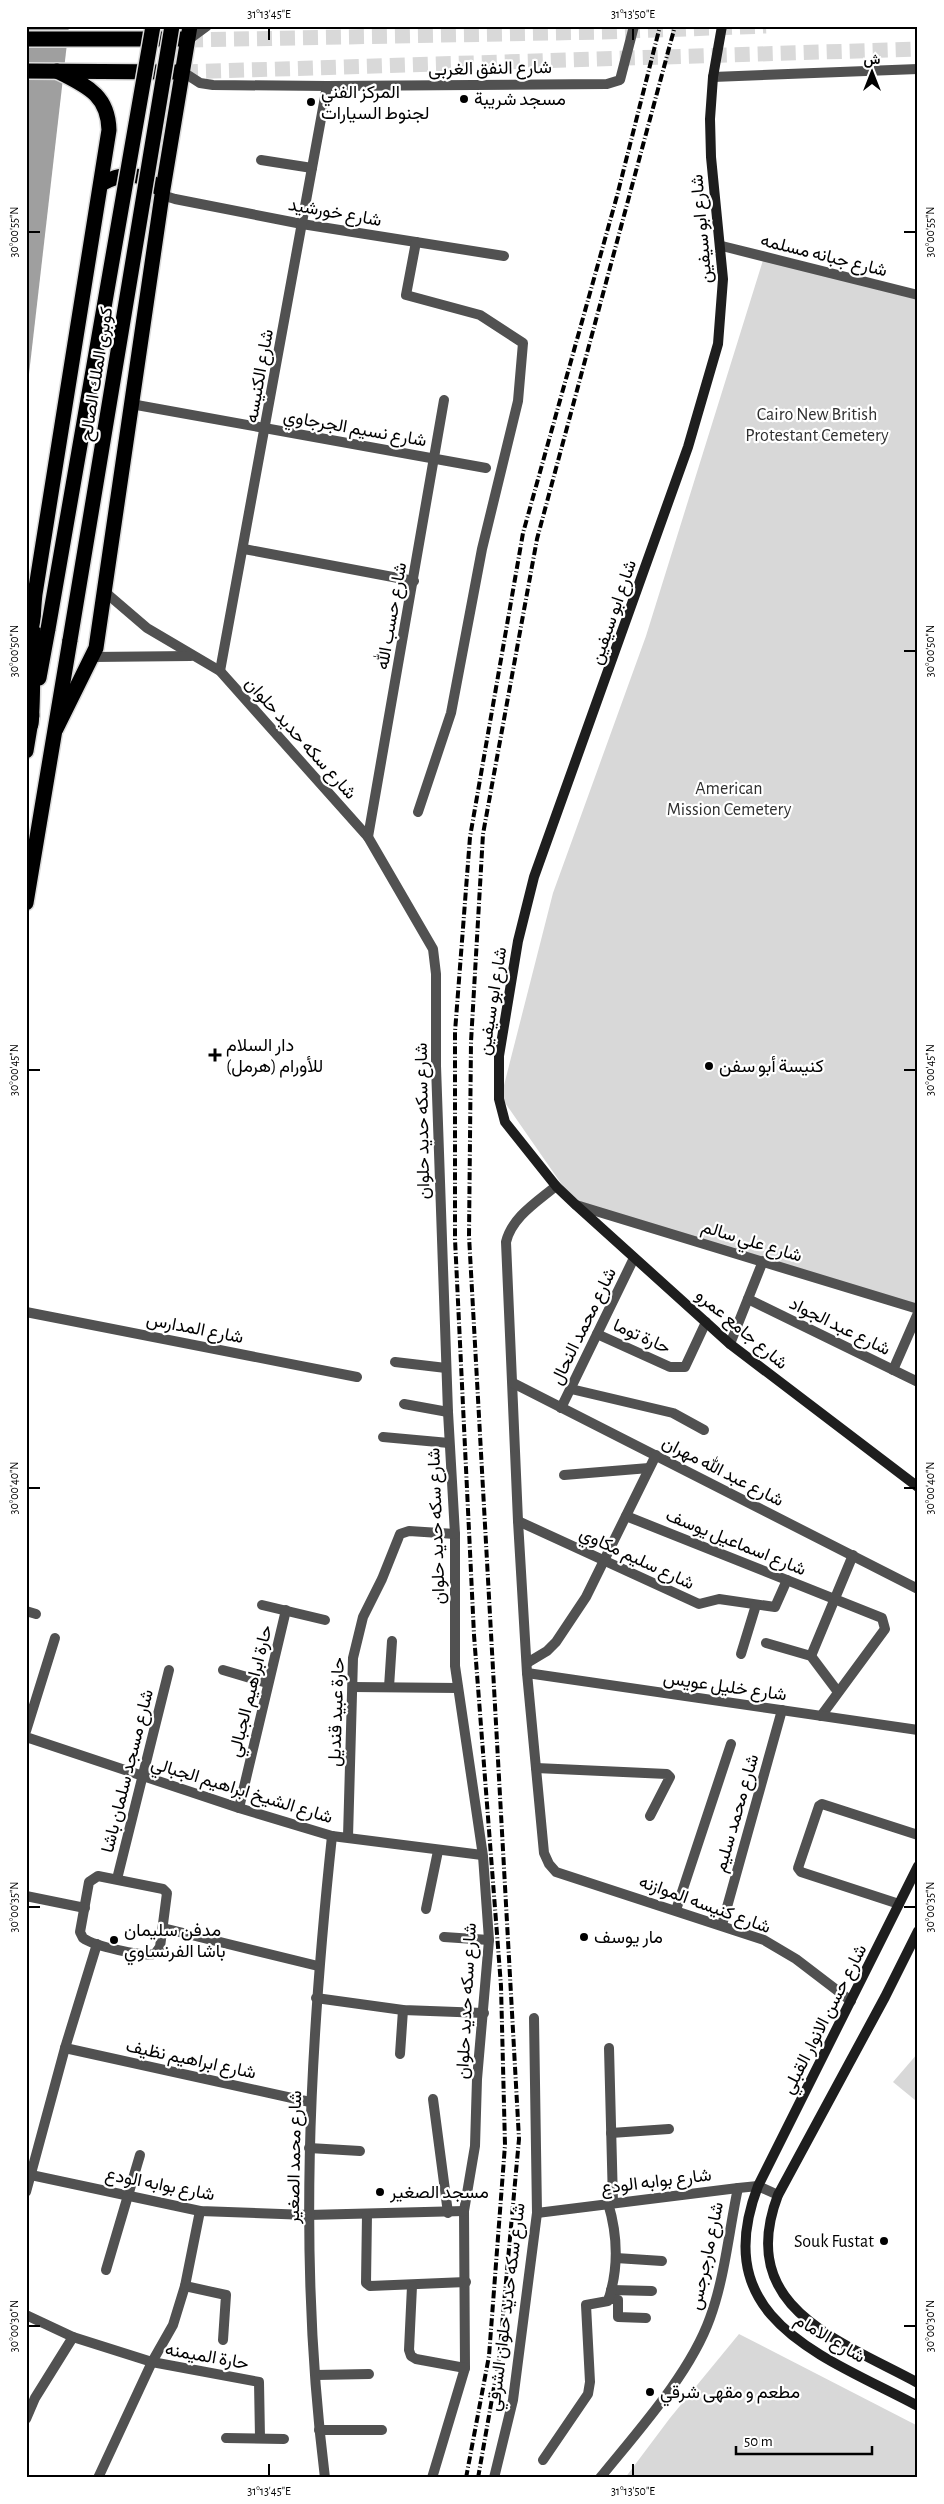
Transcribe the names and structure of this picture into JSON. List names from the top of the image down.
{
  "streets": {
    "highway": ["كوبرى الملك الصالح"],
    "street": [
      "شارع النفق الغربى",
      "شارع خورشيد",
      "شارع ابو سيفين",
      "شارع جبانه مسلمه",
      "شارع الكنيسه",
      "شارع نسيم الجرجاوي",
      "شارع حسب الله",
      "شارع سكه حديد حلوان",
      "شارع علي سالم",
      "شارع محمد النحال",
      "شارع عبد الجواد",
      "شارع المدارس",
      "شارع جامع عمرو",
      "حارة توما",
      "شارع عبد الله مهران",
      "شارع اسماعيل يوسف",
      "شارع سليم مكاوي",
      "شارع خليل عويس",
      "حارة ابراهيم الجبالي",
      "حارة عبيد قنديل",
      "شارع مسجد سلمان باشا",
      "شارع الشيخ ابراهيم الجبالي",
      "شارع محمد سليم",
      "شارع كنيسه الموازنه",
      "شارع حسن الانوار القبلي",
      "شارع ابراهيم نظيف",
      "شارع محمد الصغير",
      "شارع بوابه الودع",
      "شارع مارجرجس",
      "شارع سكه حديد حلوان الشرقي",
      "شارع الامام",
      "حارة الميمنه"
    ]
  },
  "crossings": [
    ["شارع النفق الغربى", "شارع الكنيسه"],
    ["شارع خورشيد", "شارع الكنيسه"],
    ["شارع ابو سيفين", "شارع جبانه مسلمه"],
    ["شارع ابو سيفين", "شارع جامع عمرو"],
    ["شارع الكنيسه", "شارع نسيم الجرجاوي"],
    ["شارع الكنيسه", "شارع سكه حديد حلوان"],
    ["شارع نسيم الجرجاوي", "شارع حسب الله"],
    ["شارع حسب الله", "شارع سكه حديد حلوان"],
    ["شارع سكه حديد حلوان", "حارة عبيد قنديل"],
    ["شارع سكه حديد حلوان", "شارع الشيخ ابراهيم الجبالي"],
    ["شارع سكه حديد حلوان", "شارع بوابه الودع"],
    ["شارع علي سالم", "شارع جامع عمرو"],
    ["شارع محمد النحال", "شارع جامع عمرو"],
    ["شارع محمد النحال", "حارة توما"],
    ["شارع محمد النحال", "شارع عبد الله مهران"],
    ["شارع جامع عمرو", "حارة توما"],
    ["شارع اسماعيل يوسف", "شارع سليم مكاوي"],
    ["شارع خليل عويس", "شارع محمد سليم"],
    ["حارة ابراهيم الجبالي", "شارع الشيخ ابراهيم الجبالي"],
    ["حارة عبيد قنديل", "شارع الشيخ ابراهيم الجبالي"],
    ["شارع مسجد سلمان باشا", "شارع الشيخ ابراهيم الجبالي"],
    ["شارع الشيخ ابراهيم الجبالي", "شارع محمد الصغير"],
    ["شارع محمد سليم", "شارع كنيسه الموازنه"],
    ["شارع كنيسه الموازنه", "شارع حسن الانوار القبلي"],
    ["شارع حسن الانوار القبلي", "شارع بوابه الودع"],
    ["شارع حسن الانوار القبلي", "شارع الامام"],
    ["شارع ابراهيم نظيف", "شارع محمد الصغير"],
    ["شارع محمد الصغير", "شارع بوابه الودع"],
    ["شارع بوابه الودع", "شارع مارجرجس"],
    ["شارع بوابه الودع", "شارع سكه حديد حلوان الشرقي"],
    ["شارع بوابه الودع", "شارع الامام"]
  ],
  "parks": ["Cairo New British Protestant Cemetery", "American Mission Cemetery"],
  "places": {
    "other": [
      "مسجد شريبة",
      "المركز الفني لجنوط السيارات",
      "كنيسة أبو سفن",
      "مار يوسف",
      "مدفن سليمان باشا الفرنساوي",
      "مسجد الصغير",
      "Souk Fustat",
      "مطعم و مقهى شرقي"
    ],
    "health": ["دار السلام للأورام (هرمل)"]
  },
  "scale_bar": "50 m",
  "north": "top",
  "coordinates": [
    "31°13'45\"E",
    "31°13'50\"E",
    "30°00'55\"N",
    "30°00'50\"N",
    "30°00'45\"N",
    "30°00'40\"N",
    "30°00'35\"N",
    "30°00'30\"N"
  ]
}
